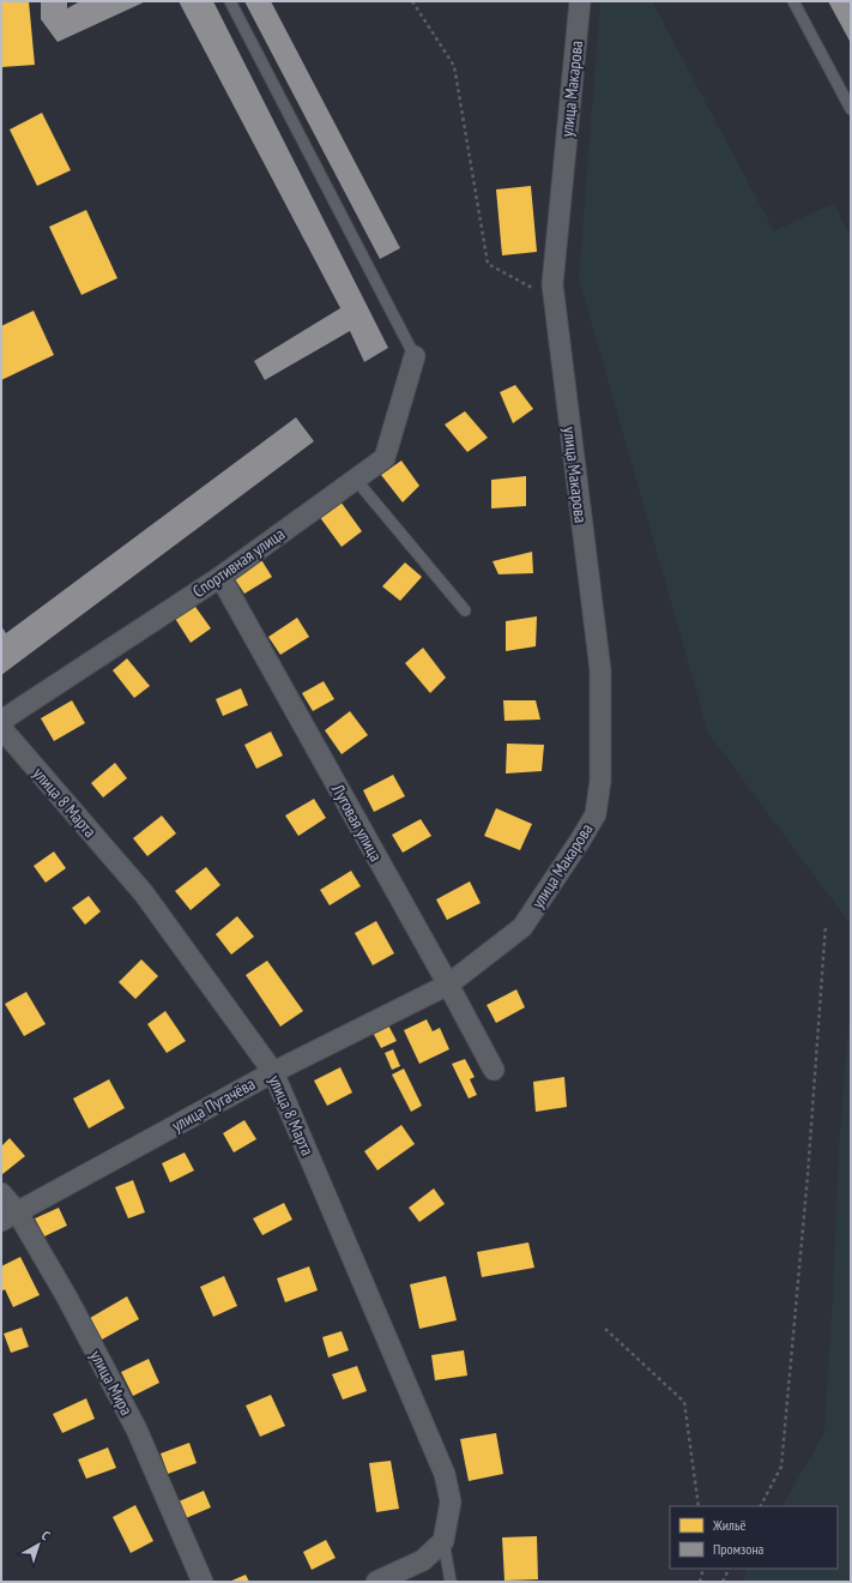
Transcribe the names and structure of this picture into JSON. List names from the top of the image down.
{
  "streets": {
    "street": [
      "улица Макарова",
      "Спортивная улица",
      "улица 8 Марта",
      "Луговая улица",
      "улица Пугачёва",
      "улица Мира"
    ]
  },
  "crossings": [
    ["улица Макарова", "улица Пугачёва"],
    ["Спортивная улица", "Луговая улица"],
    ["улица 8 Марта", "улица Пугачёва"],
    ["Луговая улица", "улица Пугачёва"],
    ["улица Пугачёва", "улица Мира"]
  ],
  "legend": ["Жильё", "Промзона"],
  "north": "top right"
}
